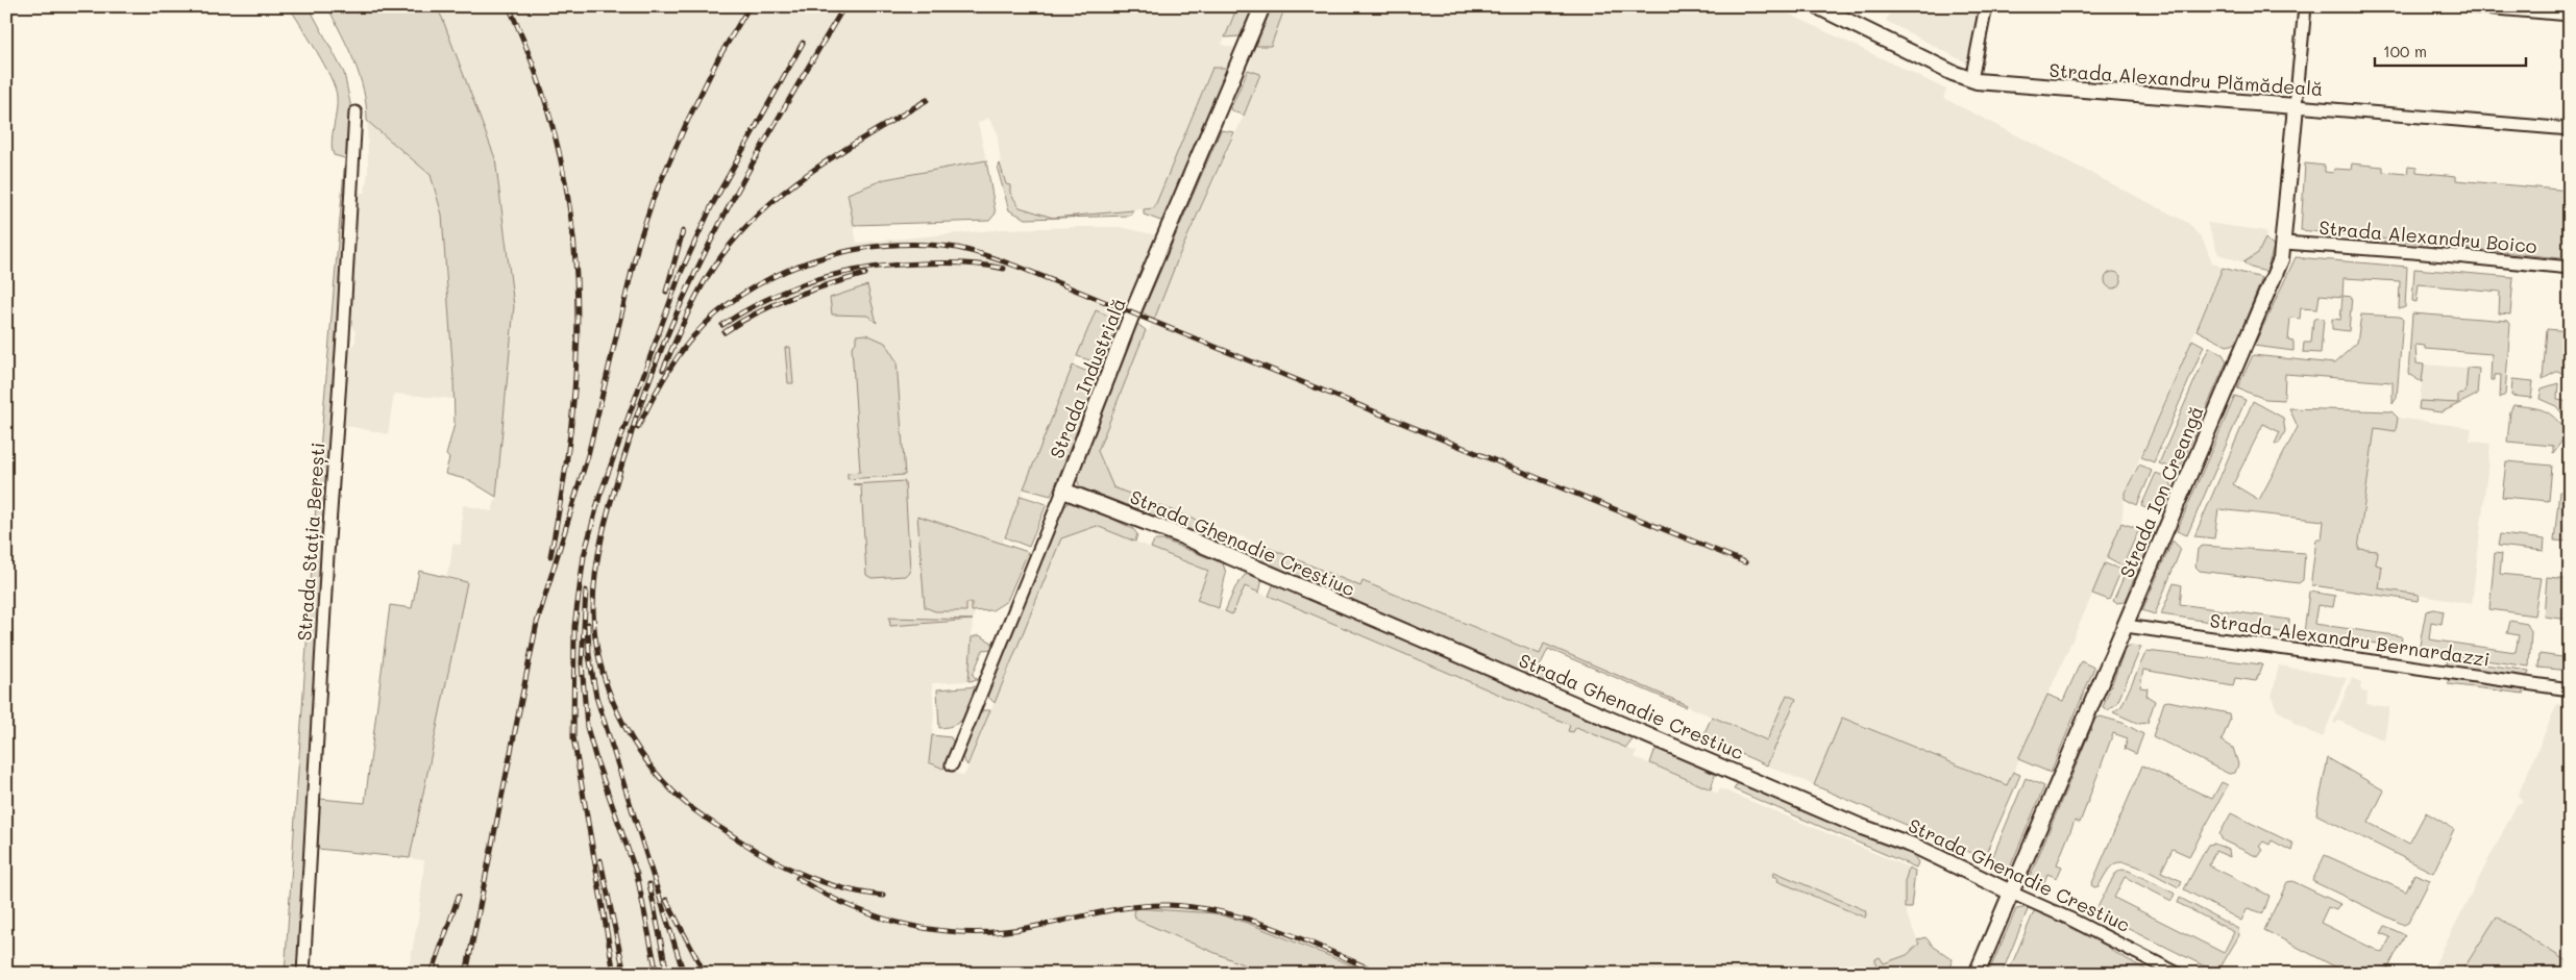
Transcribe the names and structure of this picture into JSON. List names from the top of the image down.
{
  "streets": {
    "street": [
      "Strada Alexandru Plămădeală",
      "Strada Alexandru Boico",
      "Strada Industrială",
      "Strada Ion Creangă",
      "Strada Stația Berești",
      "Strada Ghenadie Crestiuc",
      "Strada Alexandru Bernardazzi"
    ]
  },
  "crossings": [
    ["Strada Alexandru Plămădeală", "Strada Ion Creangă"],
    ["Strada Alexandru Boico", "Strada Ion Creangă"],
    ["Strada Industrială", "Strada Ghenadie Crestiuc"],
    ["Strada Ion Creangă", "Strada Ghenadie Crestiuc"],
    ["Strada Ion Creangă", "Strada Alexandru Bernardazzi"]
  ],
  "scale_bar": "100 m"
}
